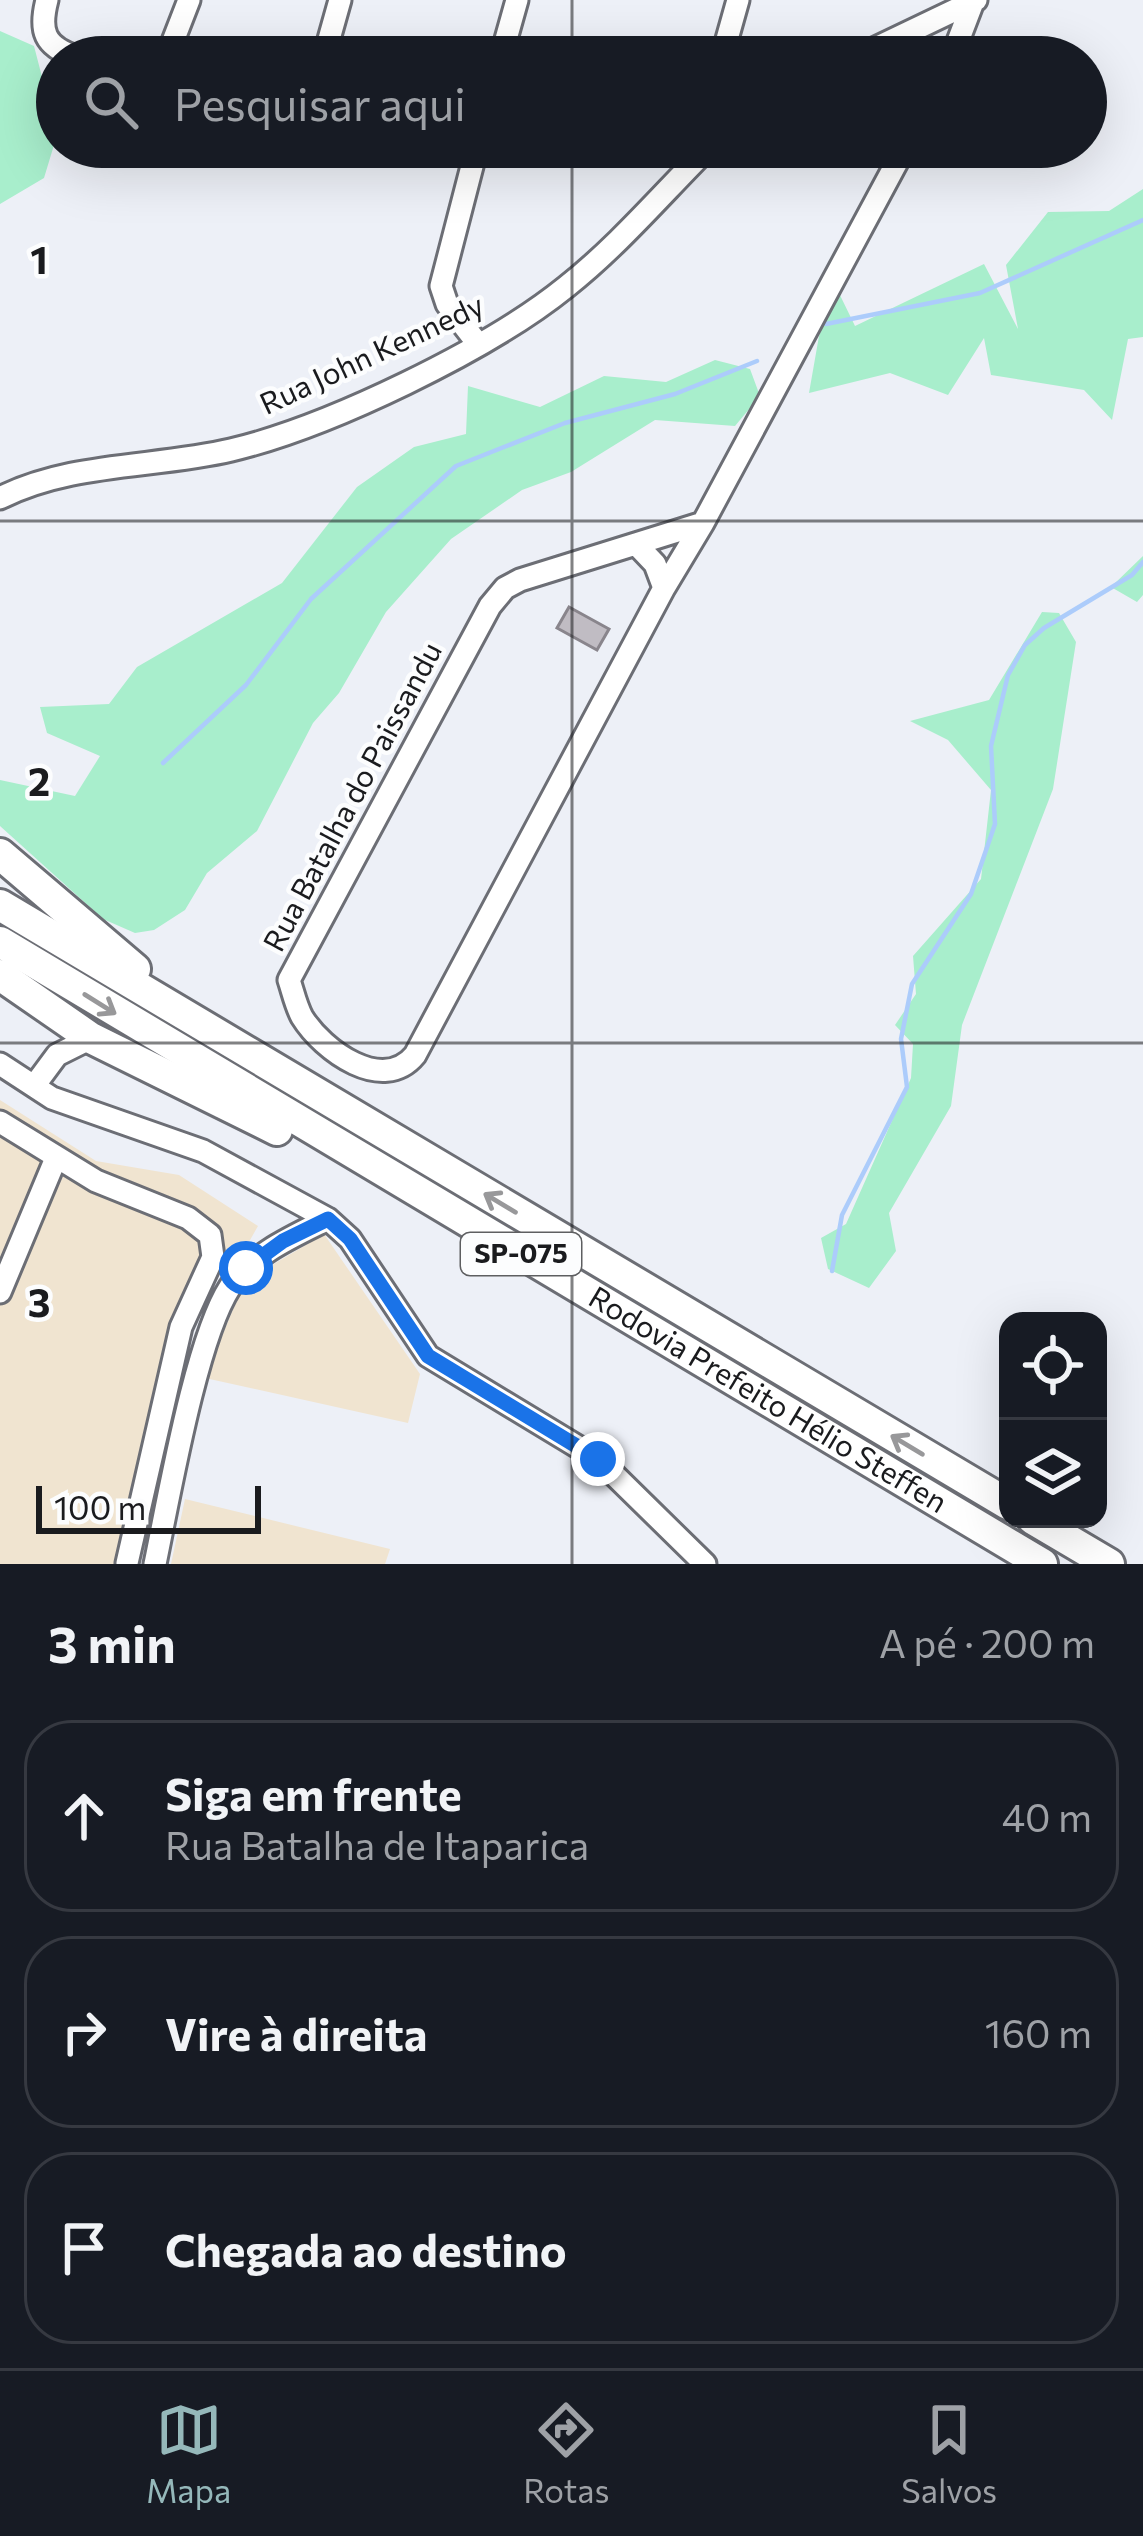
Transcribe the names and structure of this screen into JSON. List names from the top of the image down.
{
  "streets": {
    "highway": ["SP-075", "Rodovia Prefeito Hélio Steffen"],
    "street": ["Rua John Kennedy", "Rua Batalha do Paissandu"]
  },
  "scale_bar": "100 m",
  "page": {
    "search": "Pesquisar aqui",
    "scale": "100 m",
    "heading": ["3 min", "A pé · 200 m"],
    "list": [
      ["Siga em frente", "Rua Batalha de Itaparica", "40 m"],
      ["Vire à direita", "160 m"],
      "Chegada ao destino"
    ],
    "nav": ["Mapa", "Rotas", "Salvos"]
  },
  "grid": {
    "rows": ["1", "2", "3"]
  }
}
